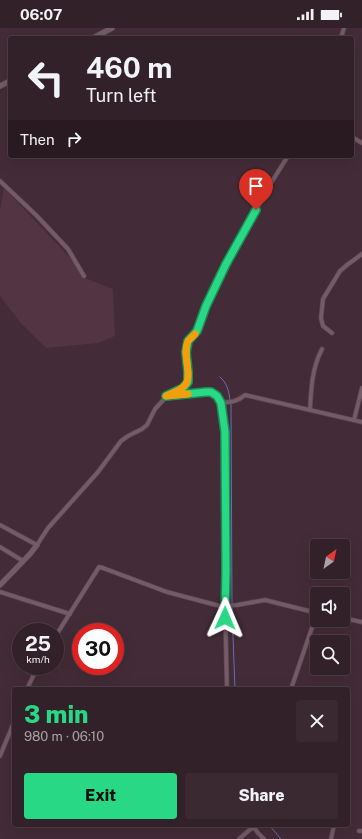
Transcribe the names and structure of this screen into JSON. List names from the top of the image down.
{
  "north": "top right",
  "page": {
    "status": "06:07",
    "turn": ["460 m", "Turn left"],
    "then": "Then",
    "speed": "25 km/h",
    "limit": "30",
    "heading": ["3 min", "980 m · 06:10"],
    "buttons": ["Exit", "Share"]
  }
}
